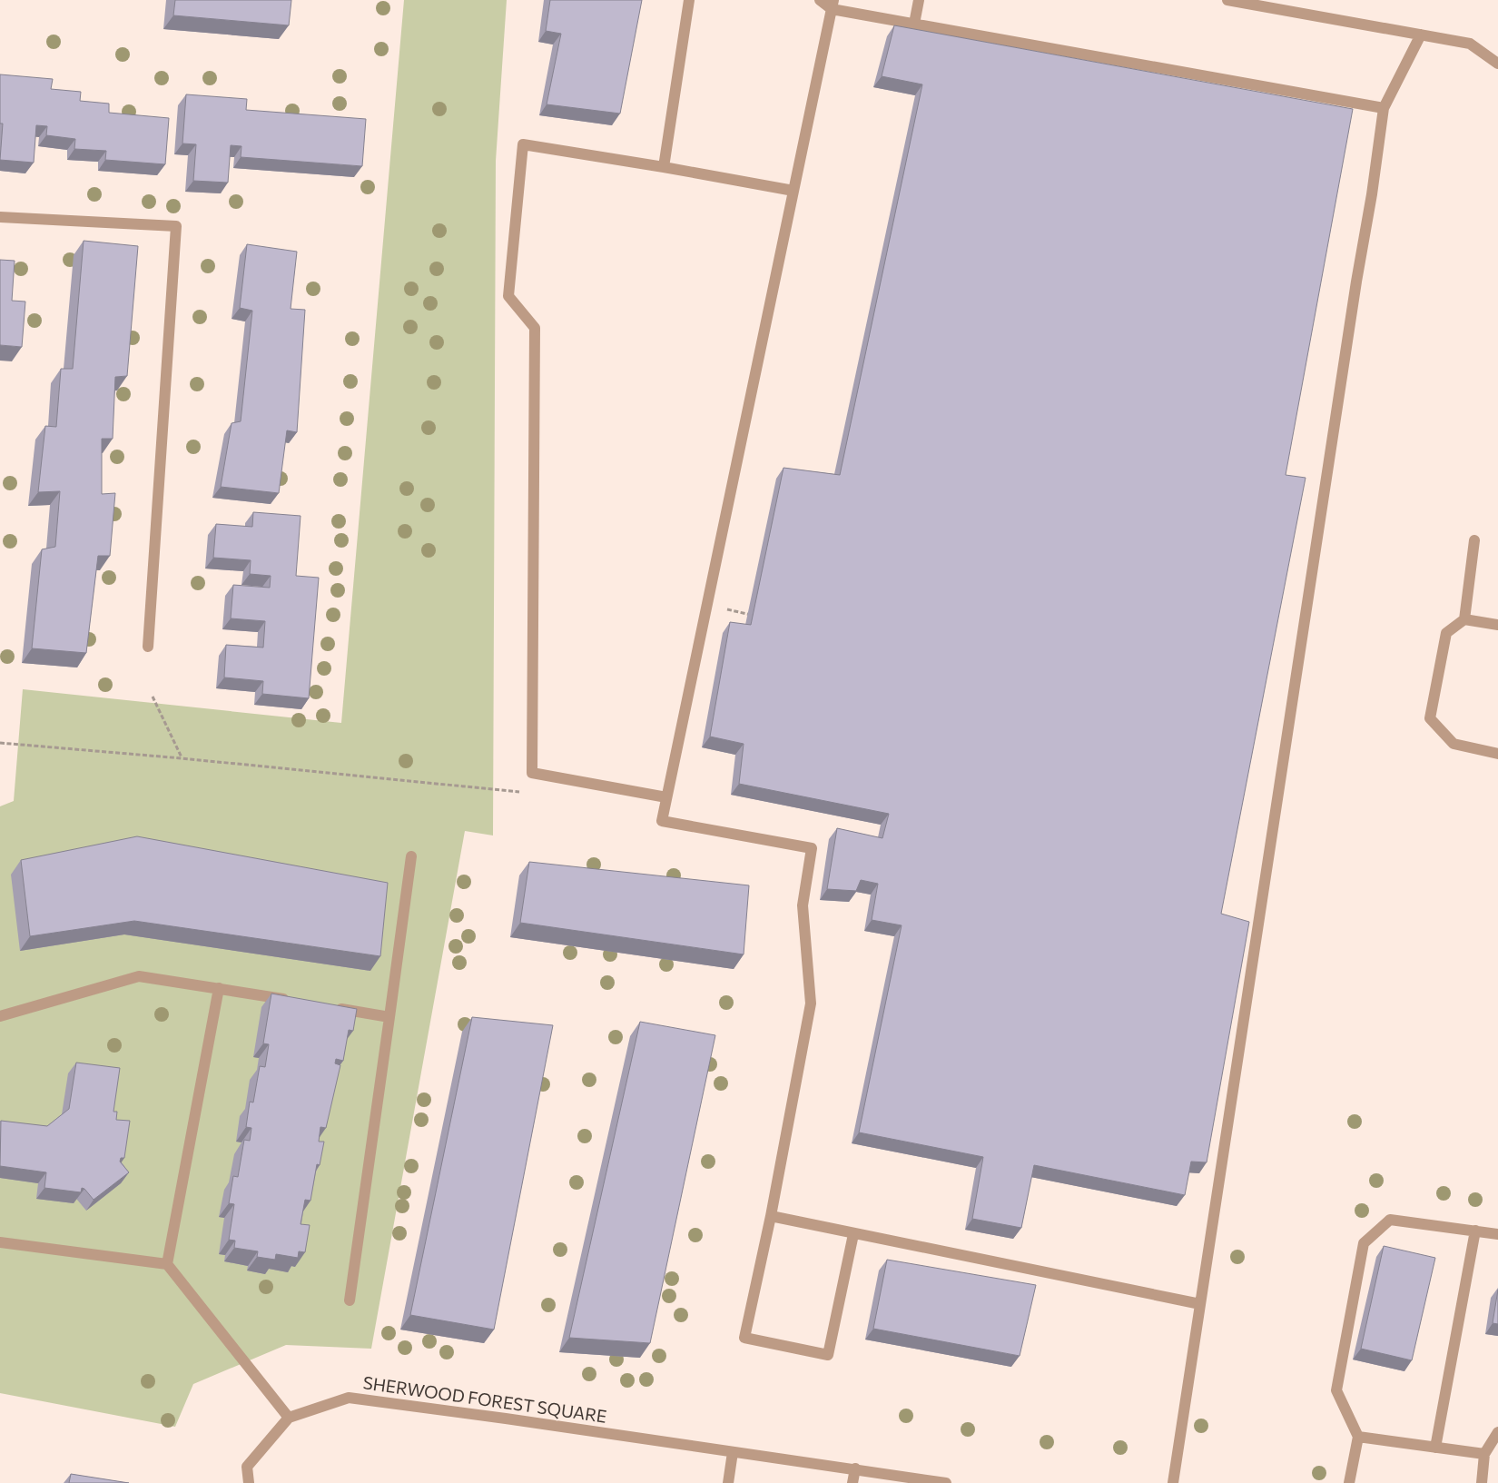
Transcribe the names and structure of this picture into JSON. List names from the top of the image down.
{
  "streets": {
    "street": ["SHERWOOD FOREST SQUARE"]
  }
}
